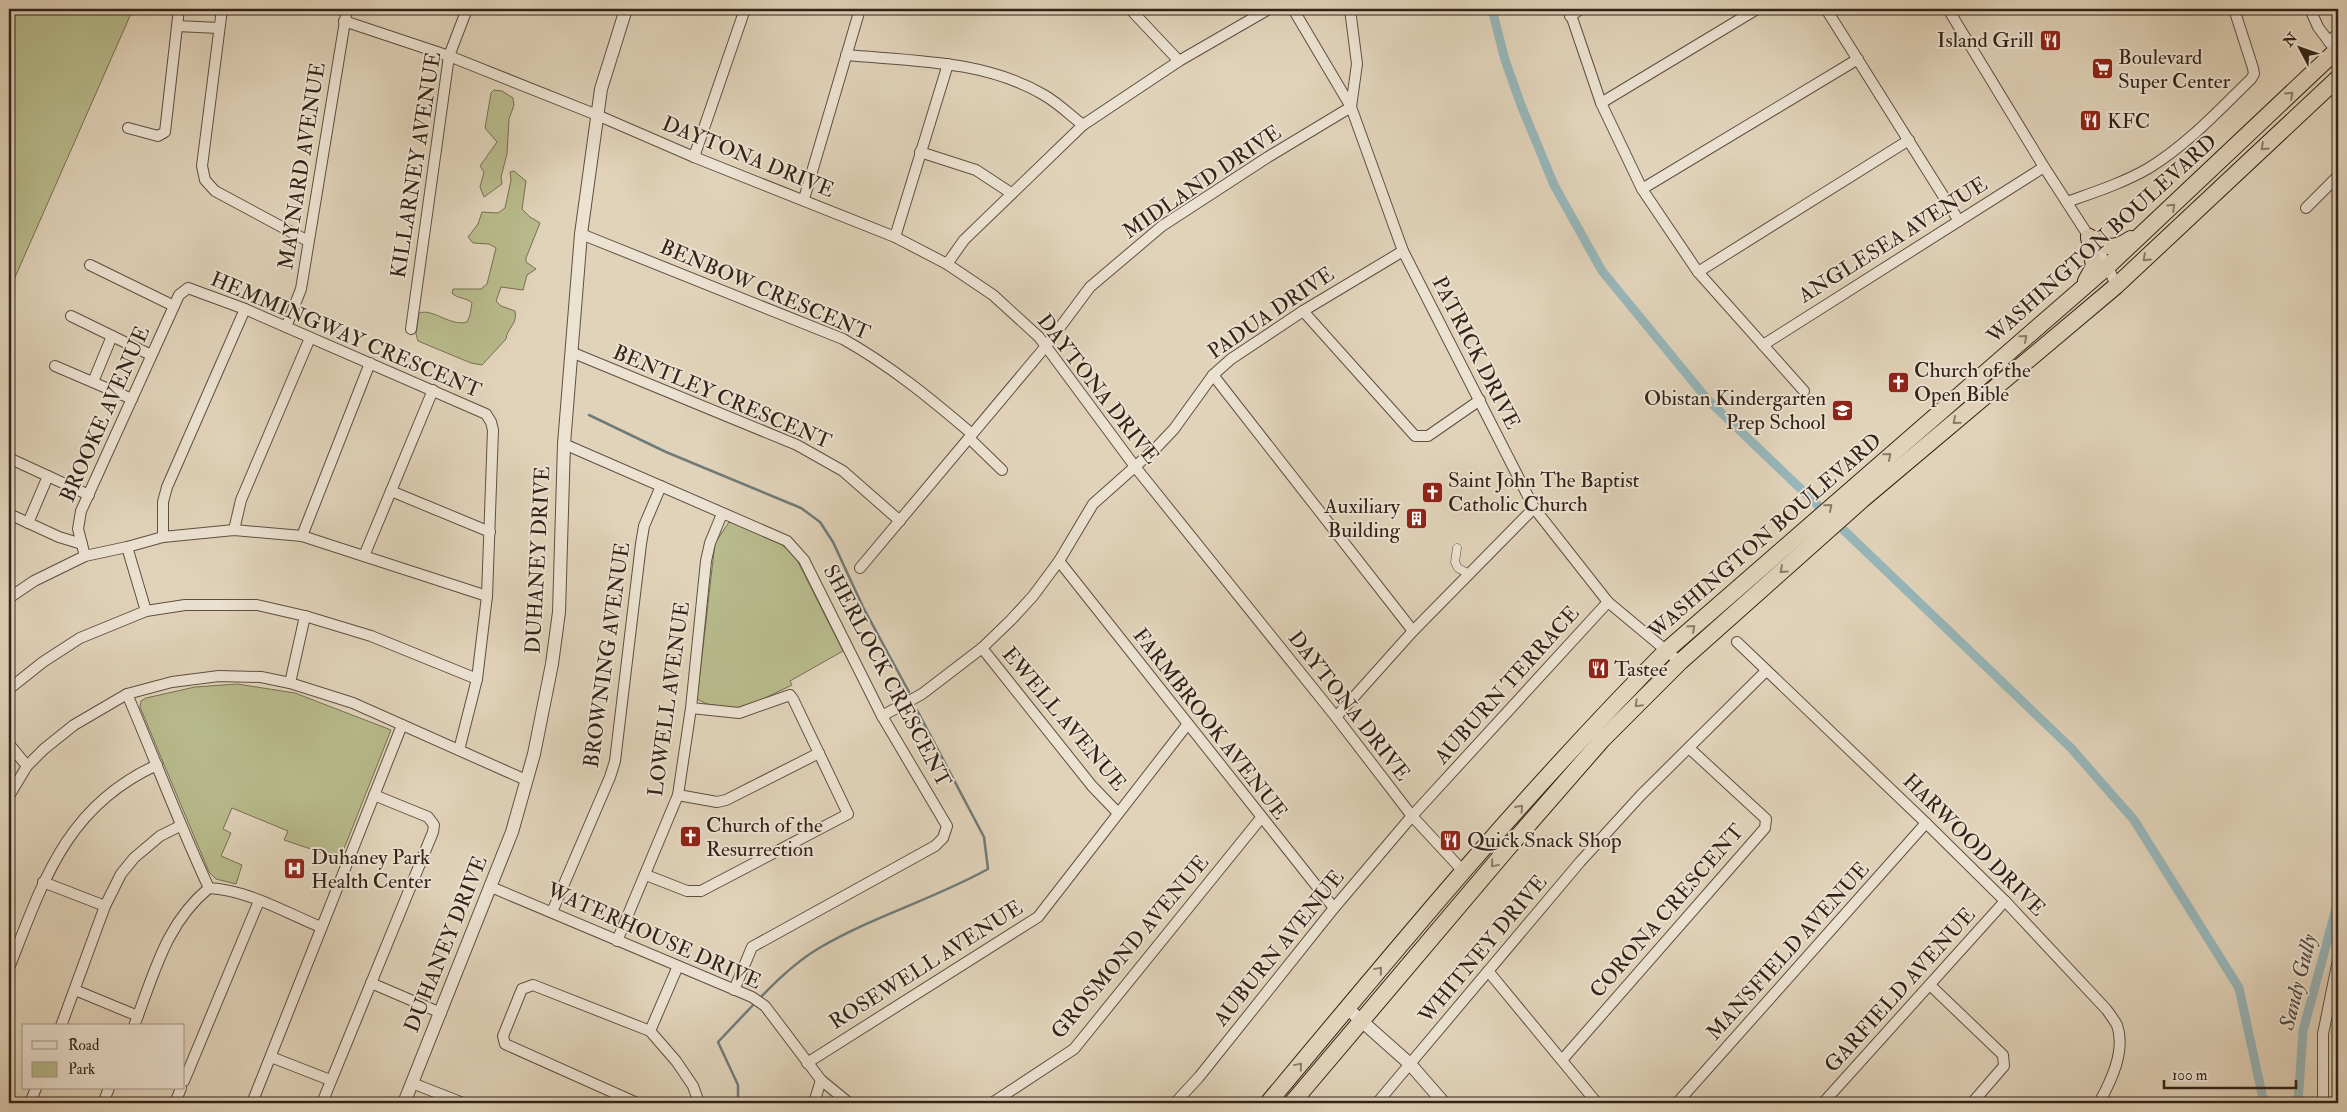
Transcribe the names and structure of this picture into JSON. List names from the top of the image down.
{
  "streets": {
    "highway": ["WASHINGTON BOULEVARD"],
    "street": [
      "DAYTONA DRIVE",
      "KILLARNEY AVENUE",
      "MAYNARD AVENUE",
      "MIDLAND DRIVE",
      "ANGLESEA AVENUE",
      "BENBOW CRESCENT",
      "PADUA DRIVE",
      "HEMMINGWAY CRESCENT",
      "PATRICK DRIVE",
      "BENTLEY CRESCENT",
      "BROOKE AVENUE",
      "DUHANEY DRIVE",
      "BROWNING AVENUE",
      "SHERLOCK CRESCENT",
      "AUBURN TERRACE",
      "LOWELL AVENUE",
      "EWELL AVENUE",
      "FARMBROOK AVENUE",
      "HARWOOD DRIVE",
      "CORONA CRESCENT",
      "WATERHOUSE DRIVE",
      "GROSMOND AVENUE",
      "AUBURN AVENUE",
      "WHITNEY DRIVE",
      "MANSFIELD AVENUE",
      "ROSEWELL AVENUE",
      "GARFIELD AVENUE"
    ]
  },
  "crossings": [
    ["DAYTONA DRIVE", "KILLARNEY AVENUE"],
    ["DAYTONA DRIVE", "MAYNARD AVENUE"],
    ["DAYTONA DRIVE", "MIDLAND DRIVE"],
    ["DAYTONA DRIVE", "WASHINGTON BOULEVARD"],
    ["DAYTONA DRIVE", "PADUA DRIVE"],
    ["DAYTONA DRIVE", "DUHANEY DRIVE"],
    ["DAYTONA DRIVE", "AUBURN TERRACE"],
    ["DAYTONA DRIVE", "AUBURN AVENUE"],
    ["MAYNARD AVENUE", "HEMMINGWAY CRESCENT"],
    ["MIDLAND DRIVE", "BENBOW CRESCENT"],
    ["MIDLAND DRIVE", "PATRICK DRIVE"],
    ["MIDLAND DRIVE", "BENTLEY CRESCENT"],
    ["WASHINGTON BOULEVARD", "PATRICK DRIVE"],
    ["BENBOW CRESCENT", "DUHANEY DRIVE"],
    ["PADUA DRIVE", "PATRICK DRIVE"],
    ["PADUA DRIVE", "SHERLOCK CRESCENT"],
    ["PADUA DRIVE", "EWELL AVENUE"],
    ["PADUA DRIVE", "FARMBROOK AVENUE"],
    ["HEMMINGWAY CRESCENT", "BROOKE AVENUE"],
    ["PATRICK DRIVE", "AUBURN TERRACE"],
    ["BENTLEY CRESCENT", "DUHANEY DRIVE"],
    ["DUHANEY DRIVE", "SHERLOCK CRESCENT"],
    ["DUHANEY DRIVE", "WATERHOUSE DRIVE"],
    ["BROWNING AVENUE", "SHERLOCK CRESCENT"],
    ["BROWNING AVENUE", "WATERHOUSE DRIVE"],
    ["SHERLOCK CRESCENT", "LOWELL AVENUE"],
    ["SHERLOCK CRESCENT", "WATERHOUSE DRIVE"],
    ["AUBURN TERRACE", "AUBURN AVENUE"],
    ["LOWELL AVENUE", "WATERHOUSE DRIVE"],
    ["EWELL AVENUE", "ROSEWELL AVENUE"],
    ["FARMBROOK AVENUE", "GROSMOND AVENUE"],
    ["FARMBROOK AVENUE", "AUBURN AVENUE"],
    ["FARMBROOK AVENUE", "ROSEWELL AVENUE"],
    ["HARWOOD DRIVE", "WHITNEY DRIVE"],
    ["HARWOOD DRIVE", "MANSFIELD AVENUE"],
    ["HARWOOD DRIVE", "GARFIELD AVENUE"],
    ["CORONA CRESCENT", "WHITNEY DRIVE"],
    ["WATERHOUSE DRIVE", "ROSEWELL AVENUE"]
  ],
  "water": ["Sandy Gully"],
  "places": {
    "restaurant": [
      "Island Grill",
      "KFC",
      "Tastee",
      "Quick Snack Shop"
    ],
    "supermarket": ["Boulevard Super Center"],
    "church": ["Church of the Open Bible", "Saint John The Baptist Catholic Church", "Church of the Resurrection"],
    "school or university": ["Obistan Kindergarten Prep School"],
    "building": ["Auxiliary Building"],
    "hospital": ["Duhaney Park Health Center"]
  },
  "legend": ["Road", "Park"],
  "scale_bar": "100 m",
  "north": "top left"
}
